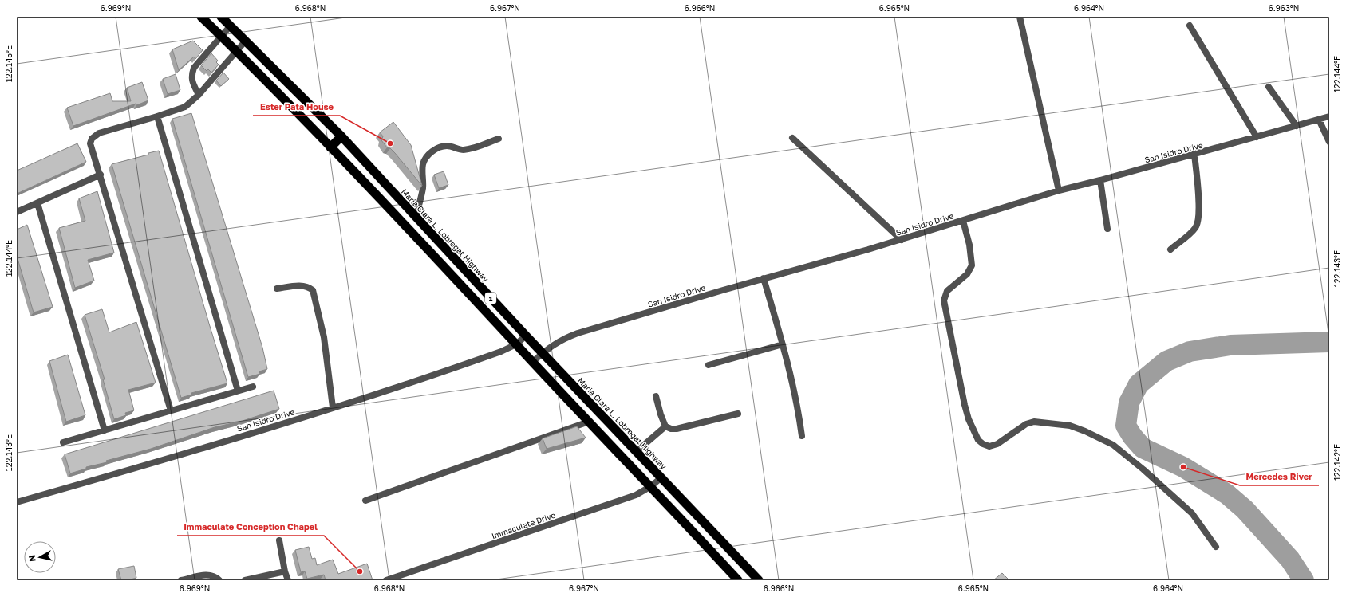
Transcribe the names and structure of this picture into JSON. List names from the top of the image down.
{
  "streets": {
    "highway": ["Maria Clara L. Lobregat Highway", "1"],
    "street": ["San Isidro Drive", "Immaculate Drive"]
  },
  "crossings": [
    ["San Isidro Drive", "Maria Clara L. Lobregat Highway"],
    ["San Isidro Drive", "1"],
    ["Maria Clara L. Lobregat Highway", "Immaculate Drive"],
    ["1", "Immaculate Drive"]
  ],
  "places": ["Ester Pata House", "Mercedes River", "Immaculate Conception Chapel"],
  "north": "left",
  "coordinates": [
    "6.969°N",
    "6.968°N",
    "6.967°N",
    "6.966°N",
    "6.965°N",
    "6.964°N",
    "6.963°N",
    "122.145°E",
    "122.144°E",
    "122.143°E",
    "122.142°E"
  ]
}
